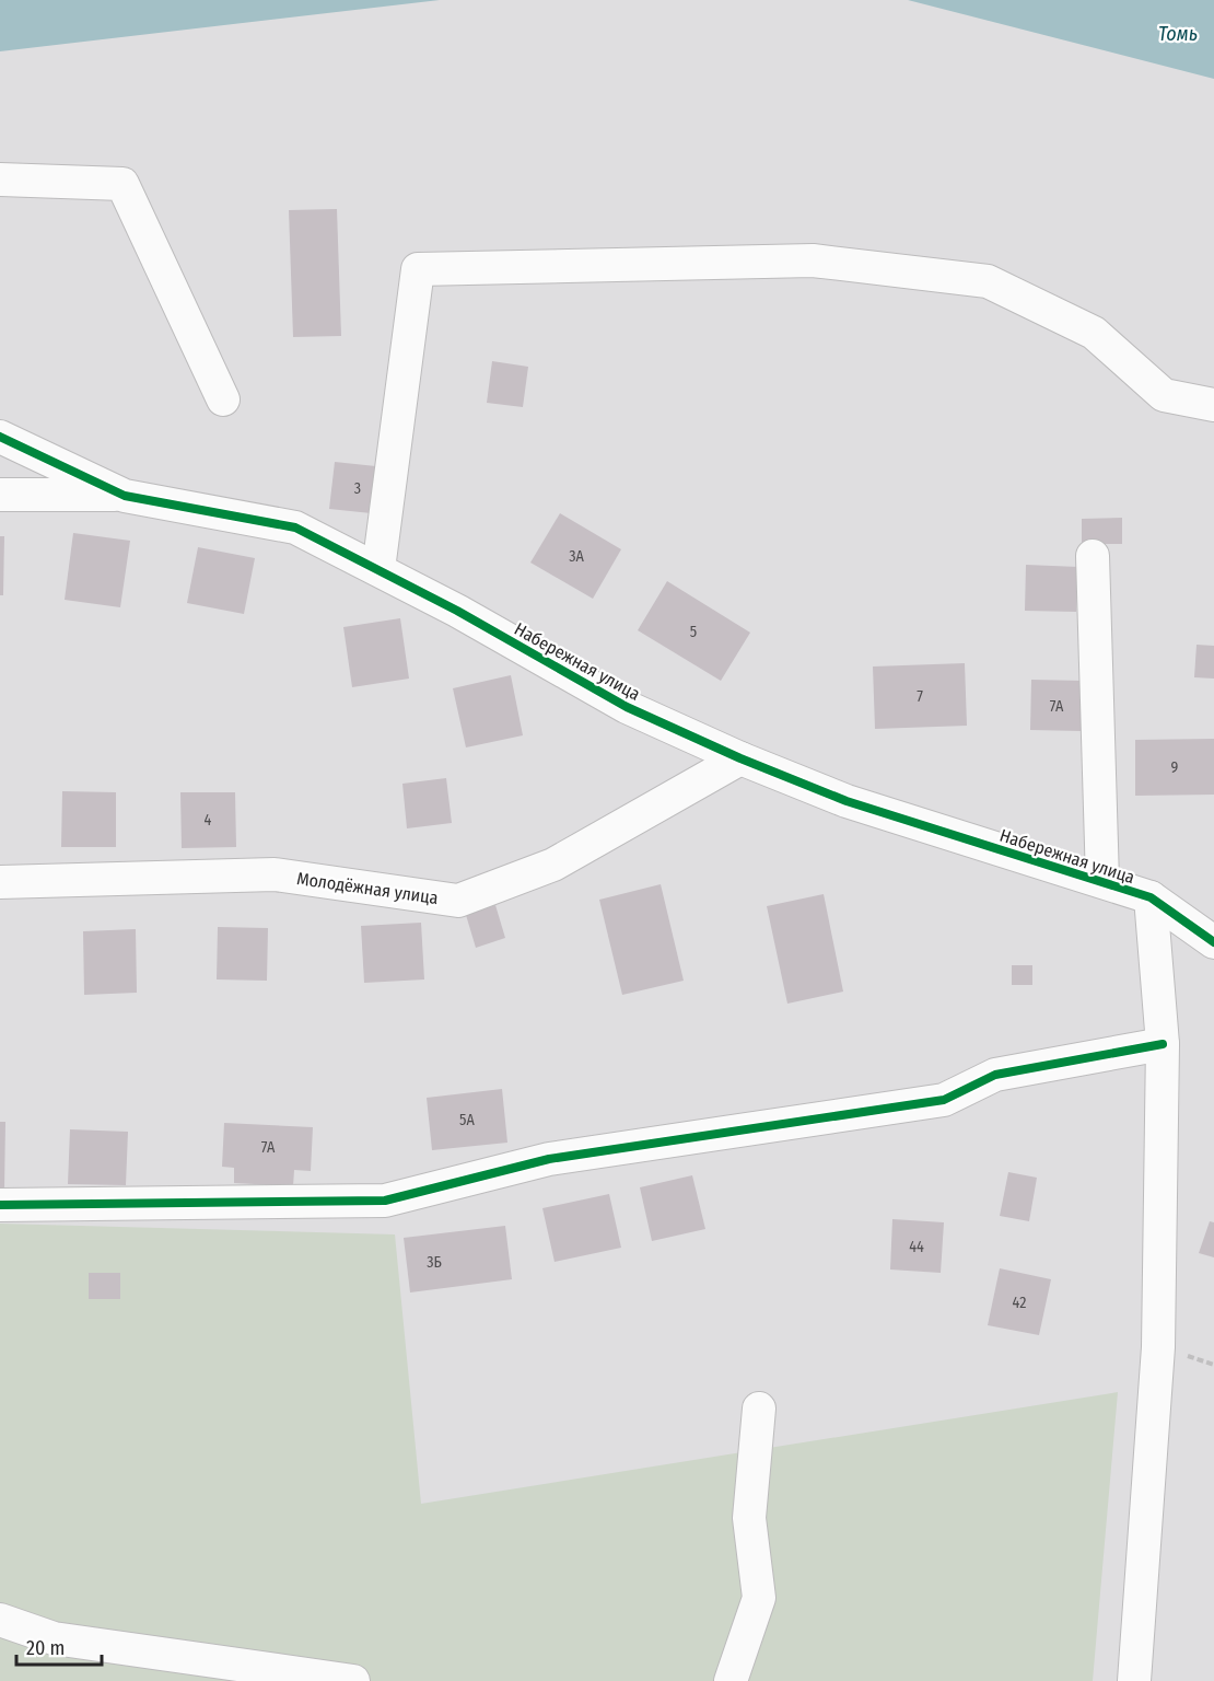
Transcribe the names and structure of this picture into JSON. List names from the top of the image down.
{
  "streets": {
    "street": ["Набережная улица", "Молодёжная улица"]
  },
  "crossings": [
    ["Набережная улица", "Молодёжная улица"]
  ],
  "water": ["Томь"],
  "house_numbers": [
    "3",
    "3А",
    "5",
    "7",
    "7А",
    "9",
    "4",
    "5А",
    "7А",
    "44",
    "3Б",
    "42"
  ],
  "scale_bar": "20 m"
}
